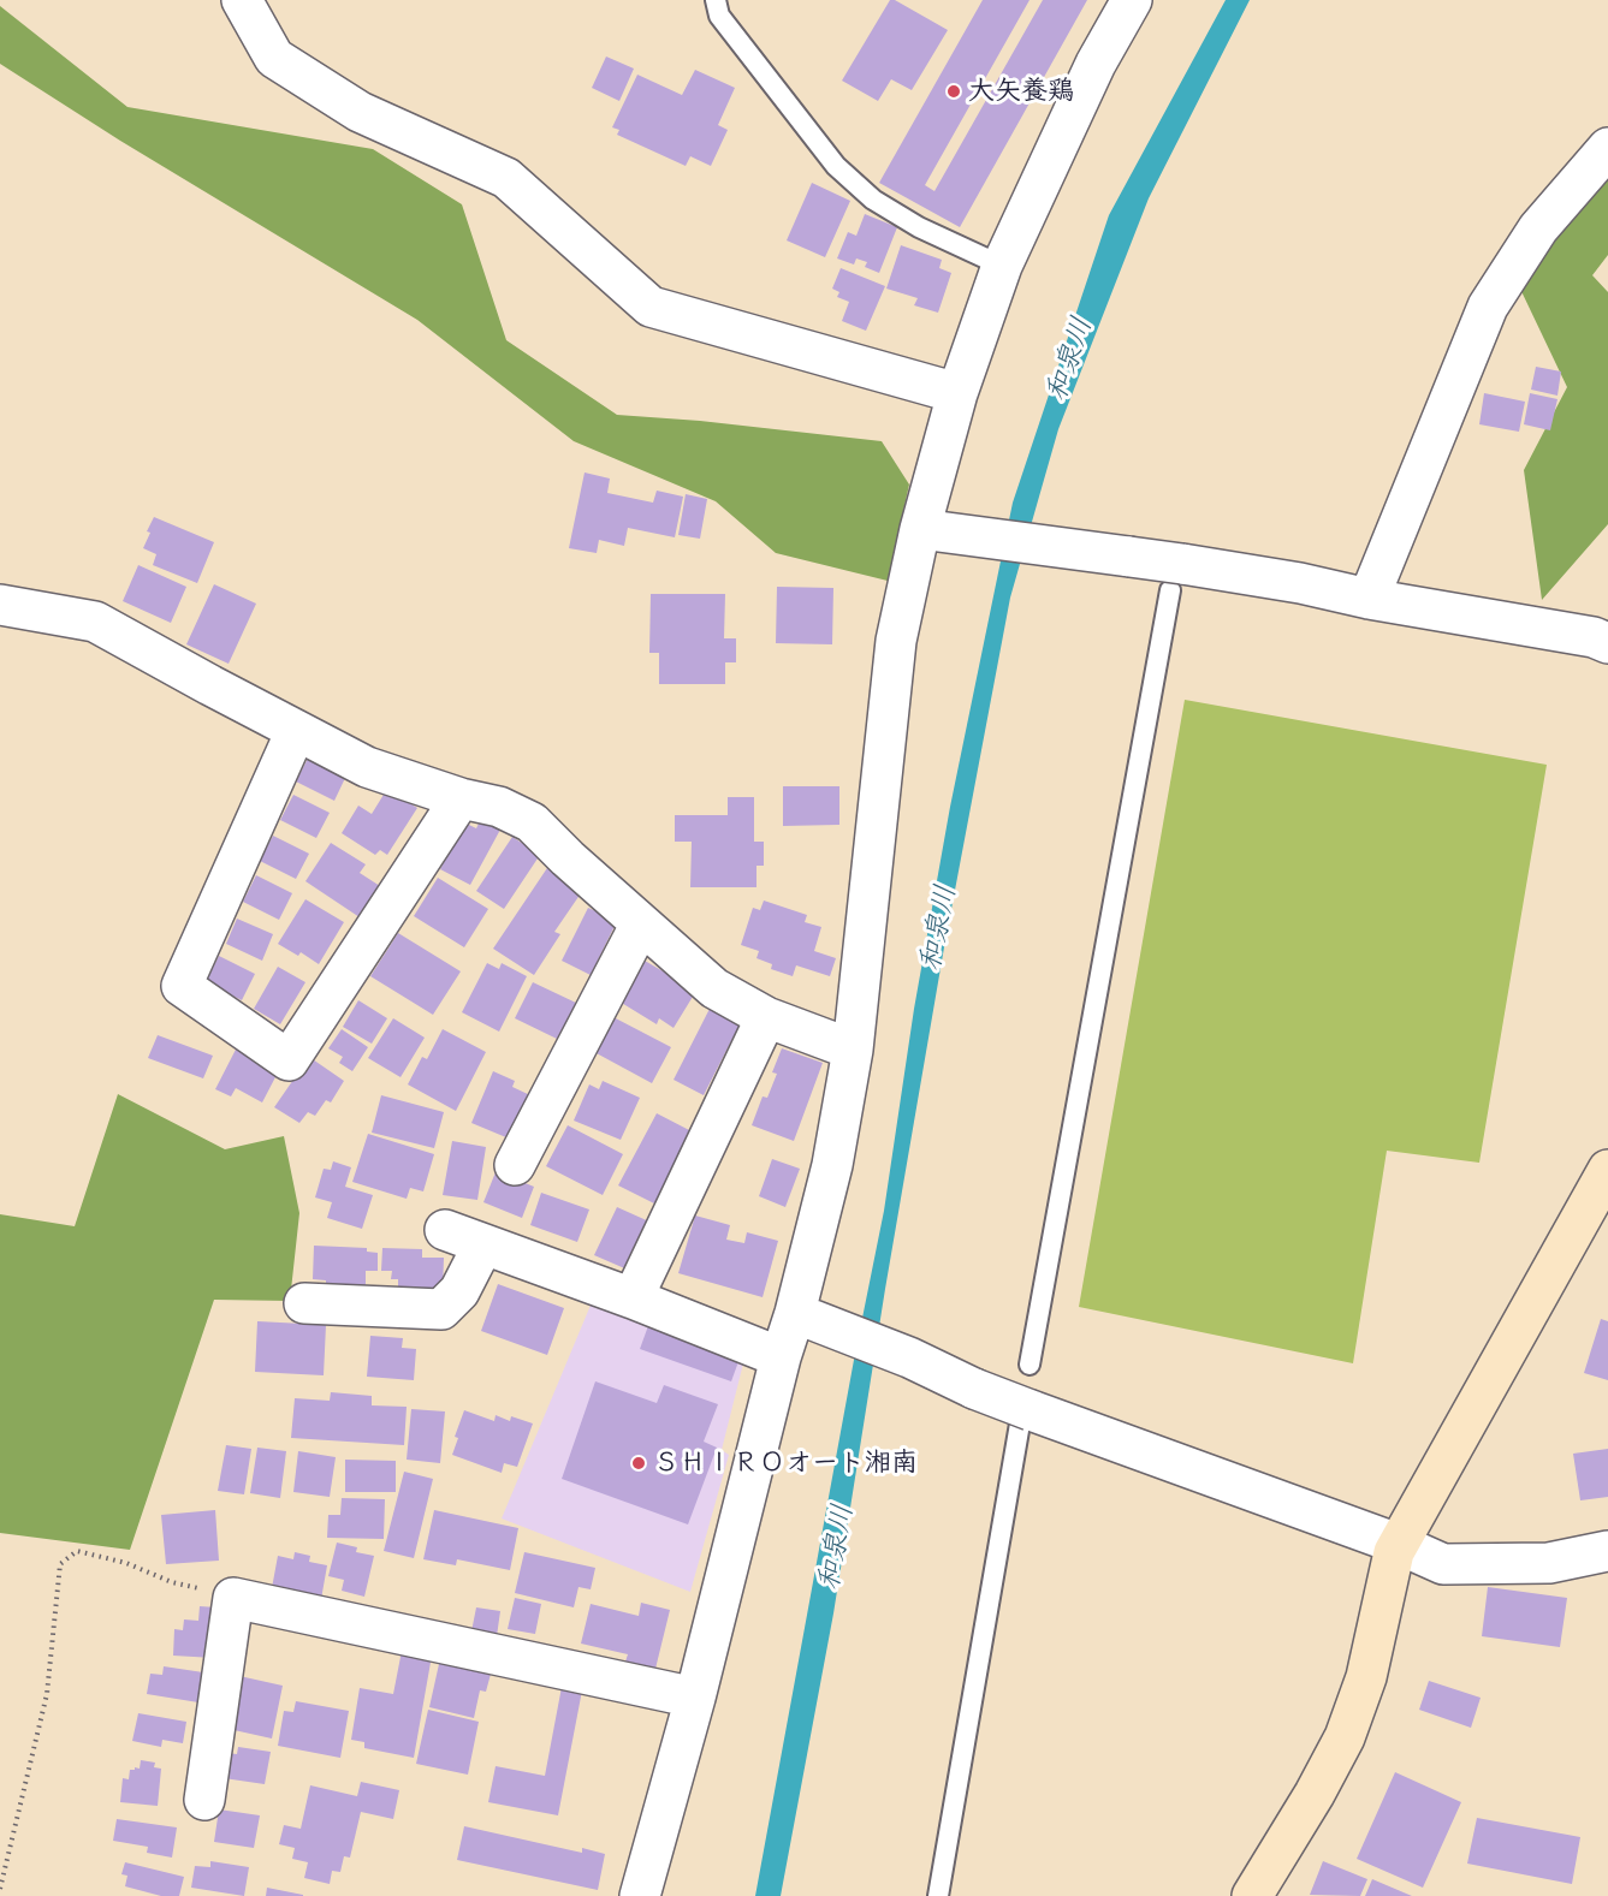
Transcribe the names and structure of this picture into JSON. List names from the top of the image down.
{
  "water": ["和泉川"],
  "places": ["大矢養鶏", "ＳＨＩＲＯオート湘南"]
}
